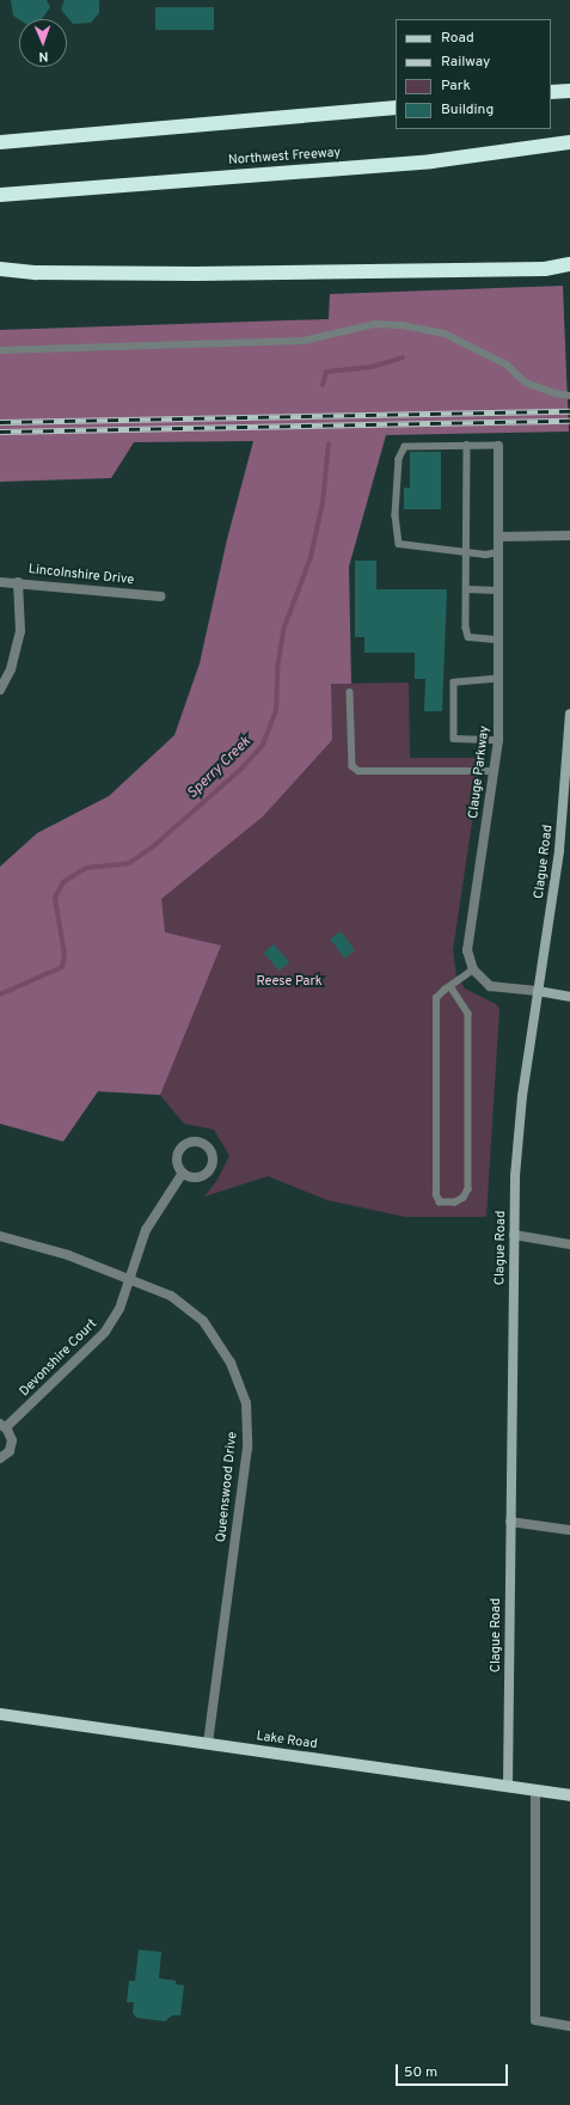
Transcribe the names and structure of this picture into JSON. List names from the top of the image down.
{
  "streets": {
    "highway": ["Northwest Freeway"],
    "main road": ["Clague Road", "Lake Road"],
    "street": [
      "Lincolnshire Drive",
      "Clauge Parkway",
      "Devonshire Court",
      "Queenswood Drive"
    ]
  },
  "crossings": [
    ["Clague Road", "Lake Road"],
    ["Devonshire Court", "Queenswood Drive"],
    ["Queenswood Drive", "Lake Road"]
  ],
  "water": ["Sperry Creek"],
  "parks": ["Reese Park"],
  "legend": [
    "Road",
    "Railway",
    "Park",
    "Building"
  ],
  "scale_bar": "50 m",
  "north": "bottom"
}
